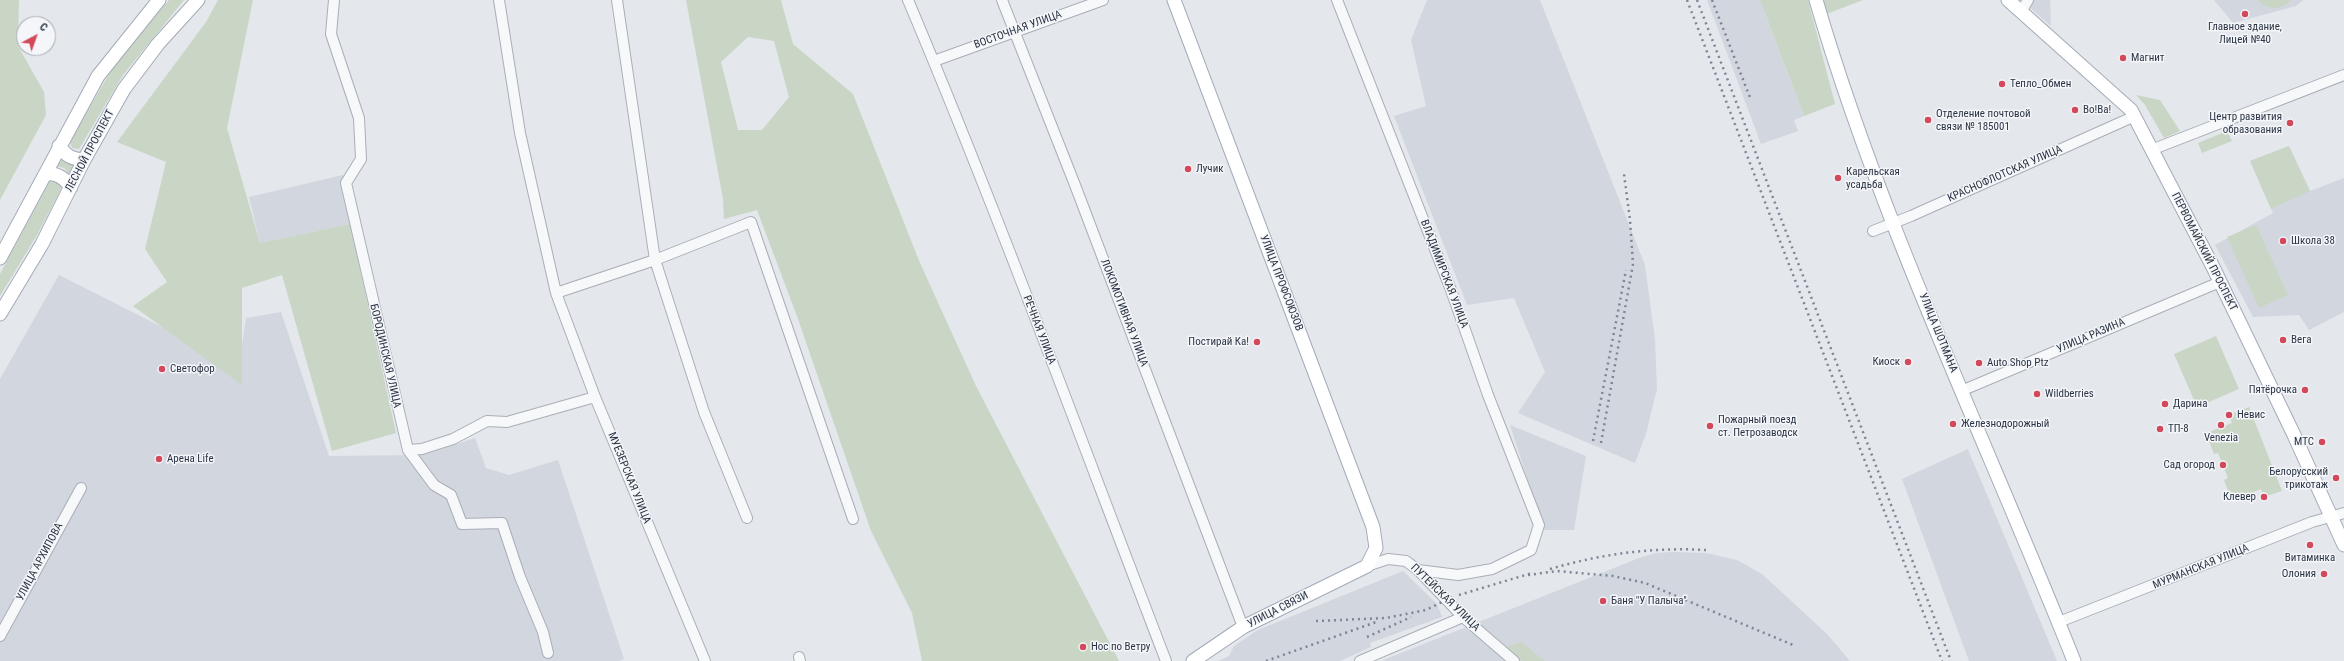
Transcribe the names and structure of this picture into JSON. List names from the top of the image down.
{
  "streets": {
    "main road": [
      "ЛЕСНОЙ ПРОСПЕКТ",
      "ПЕРВОМАЙСКИЙ ПРОСПЕКТ",
      "УЛИЦА ПРОФСОЮЗОВ",
      "УЛИЦА ШОТМАНА",
      "УЛИЦА СВЯЗИ"
    ],
    "street": [
      "ВОСТОЧНАЯ УЛИЦА",
      "КРАСНОФЛОТСКАЯ УЛИЦА",
      "ВЛАДИМИРСКАЯ УЛИЦА",
      "ЛОКОМОТИВНАЯ УЛИЦА",
      "РЕЧНАЯ УЛИЦА",
      "УЛИЦА РАЗИНА",
      "БОРОДИНСКАЯ УЛИЦА",
      "МУЕЗЕРСКАЯ УЛИЦА",
      "УЛИЦА АРХИПОВА",
      "МУРМАНСКАЯ УЛИЦА",
      "ПУТЕЙСКАЯ УЛИЦА"
    ]
  },
  "crossings": [
    ["ВОСТОЧНАЯ УЛИЦА", "ЛОКОМОТИВНАЯ УЛИЦА"],
    ["ВОСТОЧНАЯ УЛИЦА", "РЕЧНАЯ УЛИЦА"],
    ["КРАСНОФЛОТСКАЯ УЛИЦА", "ПЕРВОМАЙСКИЙ ПРОСПЕКТ"],
    ["КРАСНОФЛОТСКАЯ УЛИЦА", "УЛИЦА ШОТМАНА"],
    ["ПЕРВОМАЙСКИЙ ПРОСПЕКТ", "УЛИЦА РАЗИНА"],
    ["ПЕРВОМАЙСКИЙ ПРОСПЕКТ", "МУРМАНСКАЯ УЛИЦА"],
    ["ВЛАДИМИРСКАЯ УЛИЦА", "ПУТЕЙСКАЯ УЛИЦА"],
    ["УЛИЦА ПРОФСОЮЗОВ", "ПУТЕЙСКАЯ УЛИЦА"],
    ["УЛИЦА ПРОФСОЮЗОВ", "УЛИЦА СВЯЗИ"],
    ["ЛОКОМОТИВНАЯ УЛИЦА", "УЛИЦА СВЯЗИ"],
    ["УЛИЦА ШОТМАНА", "УЛИЦА РАЗИНА"],
    ["УЛИЦА ШОТМАНА", "МУРМАНСКАЯ УЛИЦА"],
    ["ПУТЕЙСКАЯ УЛИЦА", "УЛИЦА СВЯЗИ"]
  ],
  "places": [
    "Главное здание, Лицей №40",
    "Магнит",
    "Тепло_Обмен",
    "Во!Ва!",
    "Отделение почтовой связи № 185001",
    "Центр развития образования",
    "Лучик",
    "Карельская усадьба",
    "Школа 38",
    "Вега",
    "Постирай Ка!",
    "Киоск",
    "Auto Shop Ptz",
    "Светофор",
    "Пятёрочка",
    "Wildberries",
    "Дарина",
    "Невис",
    "Железнодорожный",
    "Venezia",
    "Пожарный поезд ст. Петрозаводск",
    "ТП-8",
    "МТС",
    "Арена Life",
    "Сад огород",
    "Белорусский трикотаж",
    "Клевер",
    "Витаминка",
    "Олония",
    "Баня \"У Палыча\"",
    "Нос по Ветру"
  ],
  "north": "top right"
}
